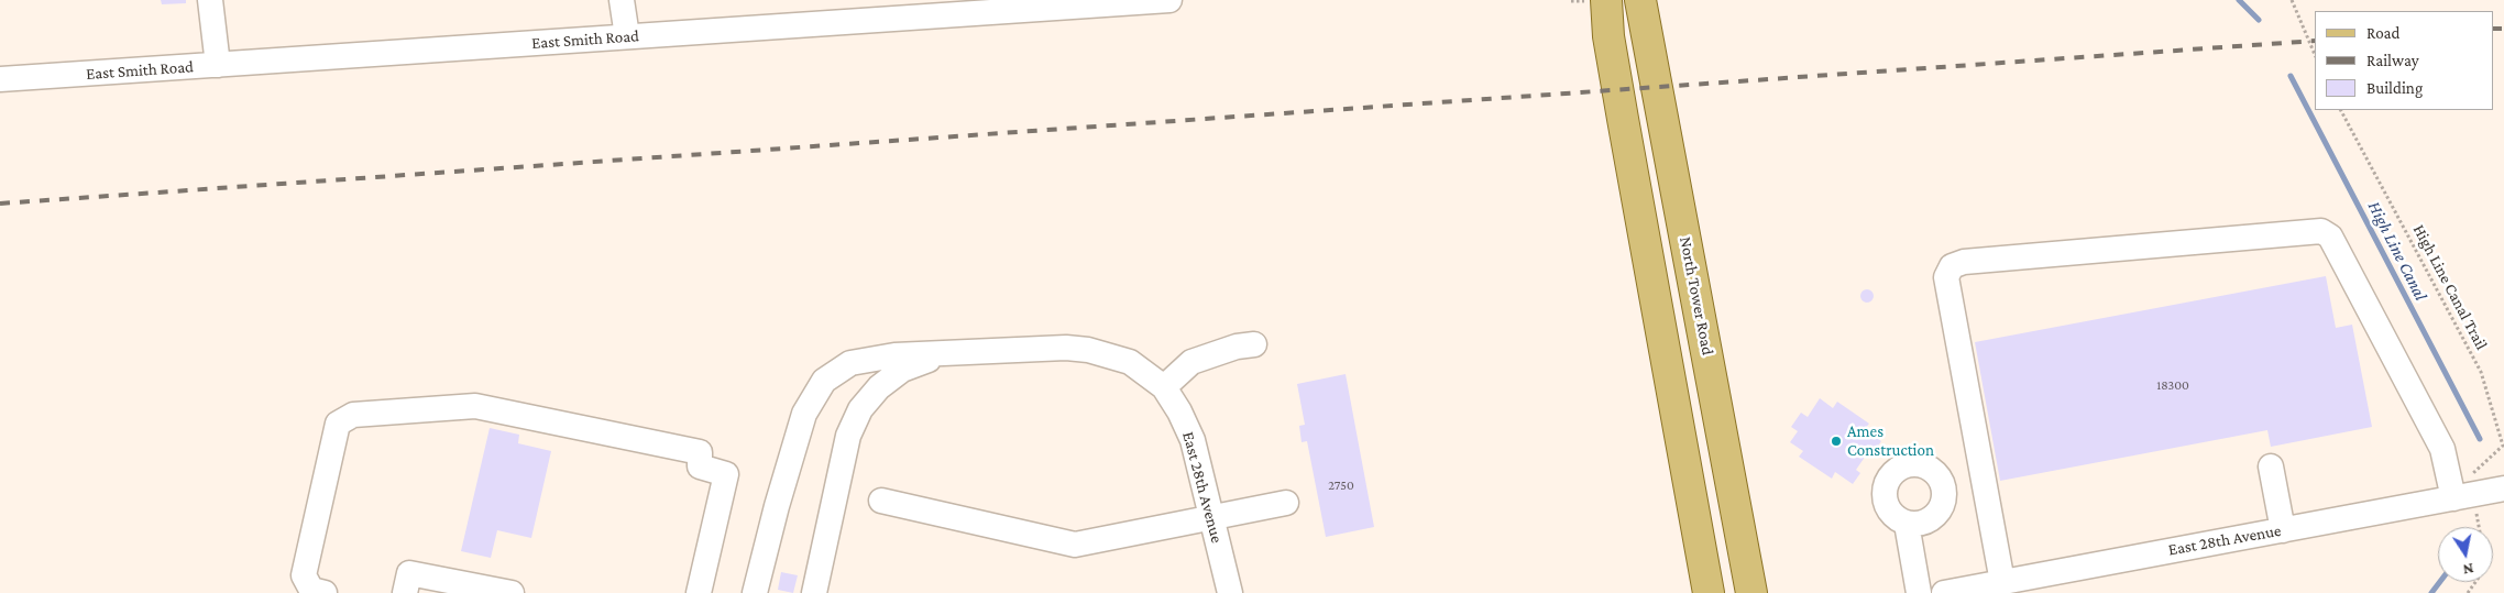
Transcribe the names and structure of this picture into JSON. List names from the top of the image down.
{
  "streets": {
    "main road": ["North Tower Road"],
    "street": ["East Smith Road", "East 28th Avenue"],
    "path": ["High Line Canal Trail"]
  },
  "water": ["High Line Canal"],
  "places": ["Ames Construction"],
  "house_numbers": ["18300", "2750"],
  "legend": ["Road", "Railway", "Building"],
  "north": "bottom"
}
